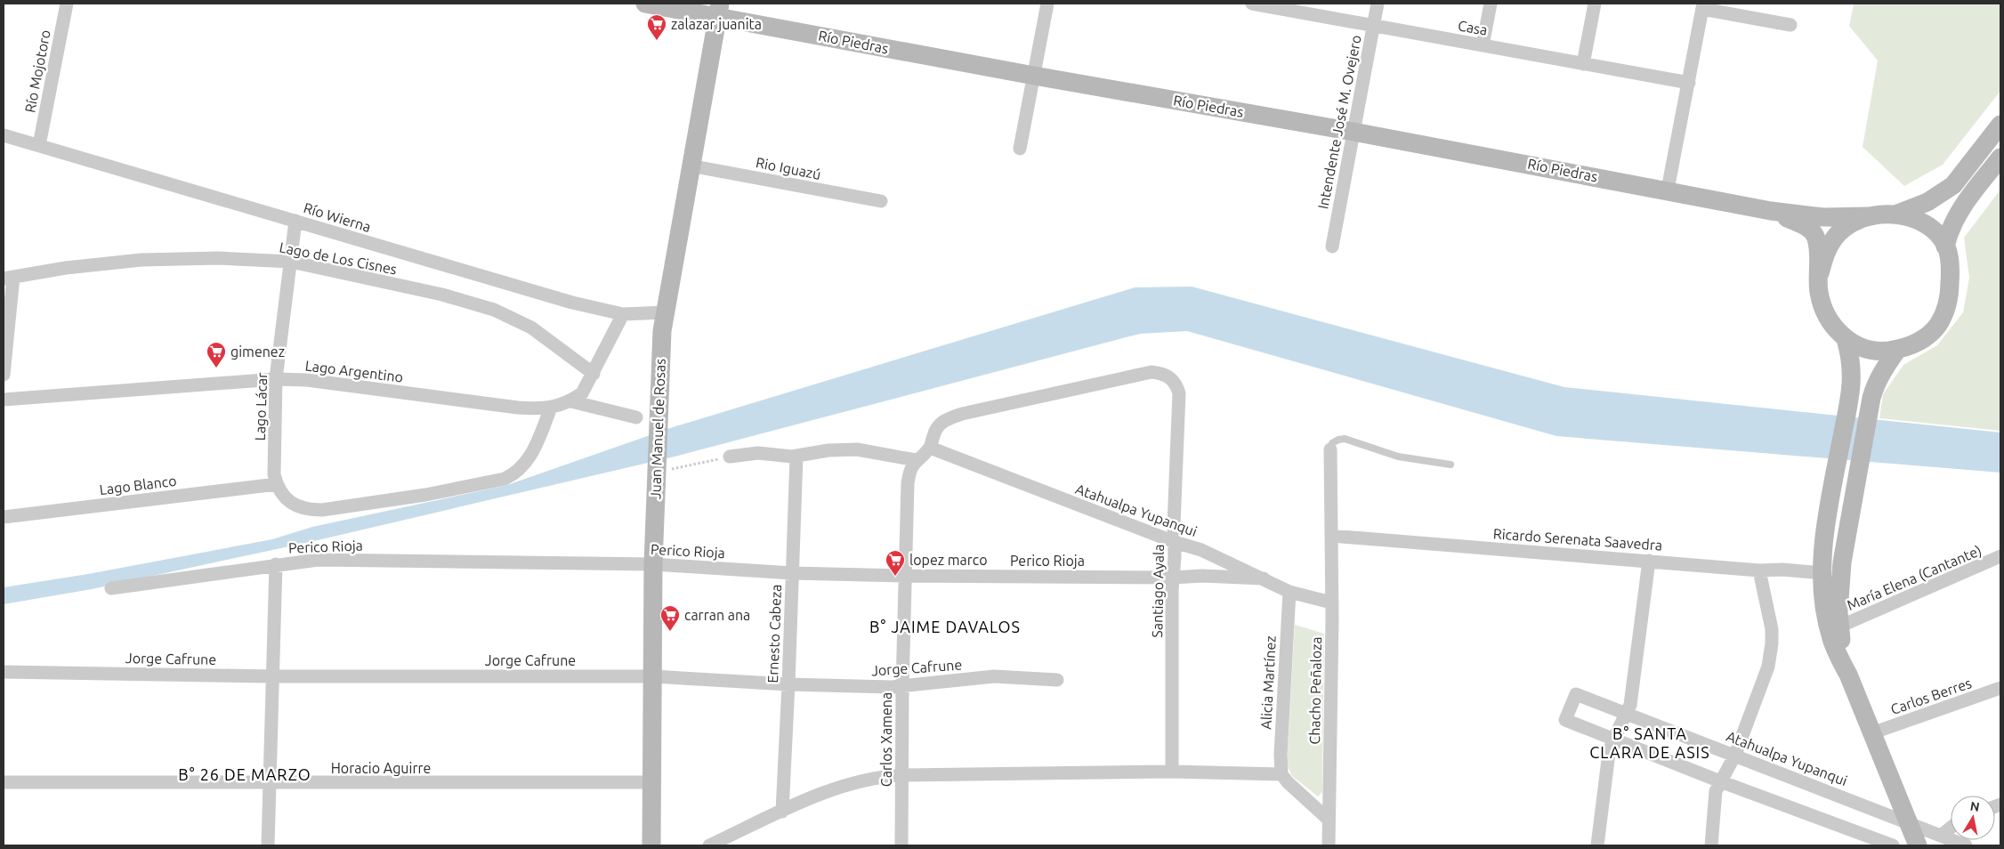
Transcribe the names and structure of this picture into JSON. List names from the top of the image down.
{
  "streets": {
    "street": [
      "Casa",
      "Río Piedras",
      "Río Mojotoro",
      "Intendente José M. Ovejero",
      "Rio Iguazú",
      "Río Wierna",
      "Lago de Los Cisnes",
      "Lago Argentino",
      "Lago Lácar",
      "Juan Manuel de Rosas",
      "Lago Blanco",
      "Atahualpa Yupanqui",
      "Ricardo Serenata Saavedra",
      "Perico Rioja",
      "María Elena (Cantante)",
      "Santiago Ayala",
      "Ernesto Cabeza",
      "Jorge Cafrune",
      "Alicia Martínez",
      "Chacho Peñaloza",
      "Carlos Berres",
      "Carlos Xamena",
      "Horacio Aguirre"
    ]
  },
  "crossings": [
    ["Casa", "Intendente José M. Ovejero"],
    ["Río Piedras", "Intendente José M. Ovejero"],
    ["Río Piedras", "Juan Manuel de Rosas"],
    ["Río Mojotoro", "Río Wierna"],
    ["Rio Iguazú", "Juan Manuel de Rosas"],
    ["Río Wierna", "Lago Argentino"],
    ["Río Wierna", "Lago Lácar"],
    ["Río Wierna", "Juan Manuel de Rosas"],
    ["Lago de Los Cisnes", "Lago Argentino"],
    ["Lago de Los Cisnes", "Lago Lácar"],
    ["Lago Argentino", "Lago Lácar"],
    ["Lago Lácar", "Lago Blanco"],
    ["Juan Manuel de Rosas", "Perico Rioja"],
    ["Juan Manuel de Rosas", "Jorge Cafrune"],
    ["Juan Manuel de Rosas", "Horacio Aguirre"],
    ["Atahualpa Yupanqui", "Perico Rioja"],
    ["Atahualpa Yupanqui", "Santiago Ayala"],
    ["Atahualpa Yupanqui", "Alicia Martínez"],
    ["Atahualpa Yupanqui", "Chacho Peñaloza"],
    ["Ricardo Serenata Saavedra", "Chacho Peñaloza"],
    ["Perico Rioja", "Santiago Ayala"],
    ["Perico Rioja", "Ernesto Cabeza"],
    ["Perico Rioja", "Carlos Xamena"],
    ["Ernesto Cabeza", "Jorge Cafrune"],
    ["Jorge Cafrune", "Carlos Xamena"]
  ],
  "districts": ["B° JAIME DAVALOS", "B° SANTA CLARA DE ASIS", "B° 26 DE MARZO"],
  "places": {
    "supermarket": [
      "zalazar juanita",
      "gimenez",
      "lopez marco",
      "carran ana"
    ]
  },
  "north": "top"
}
